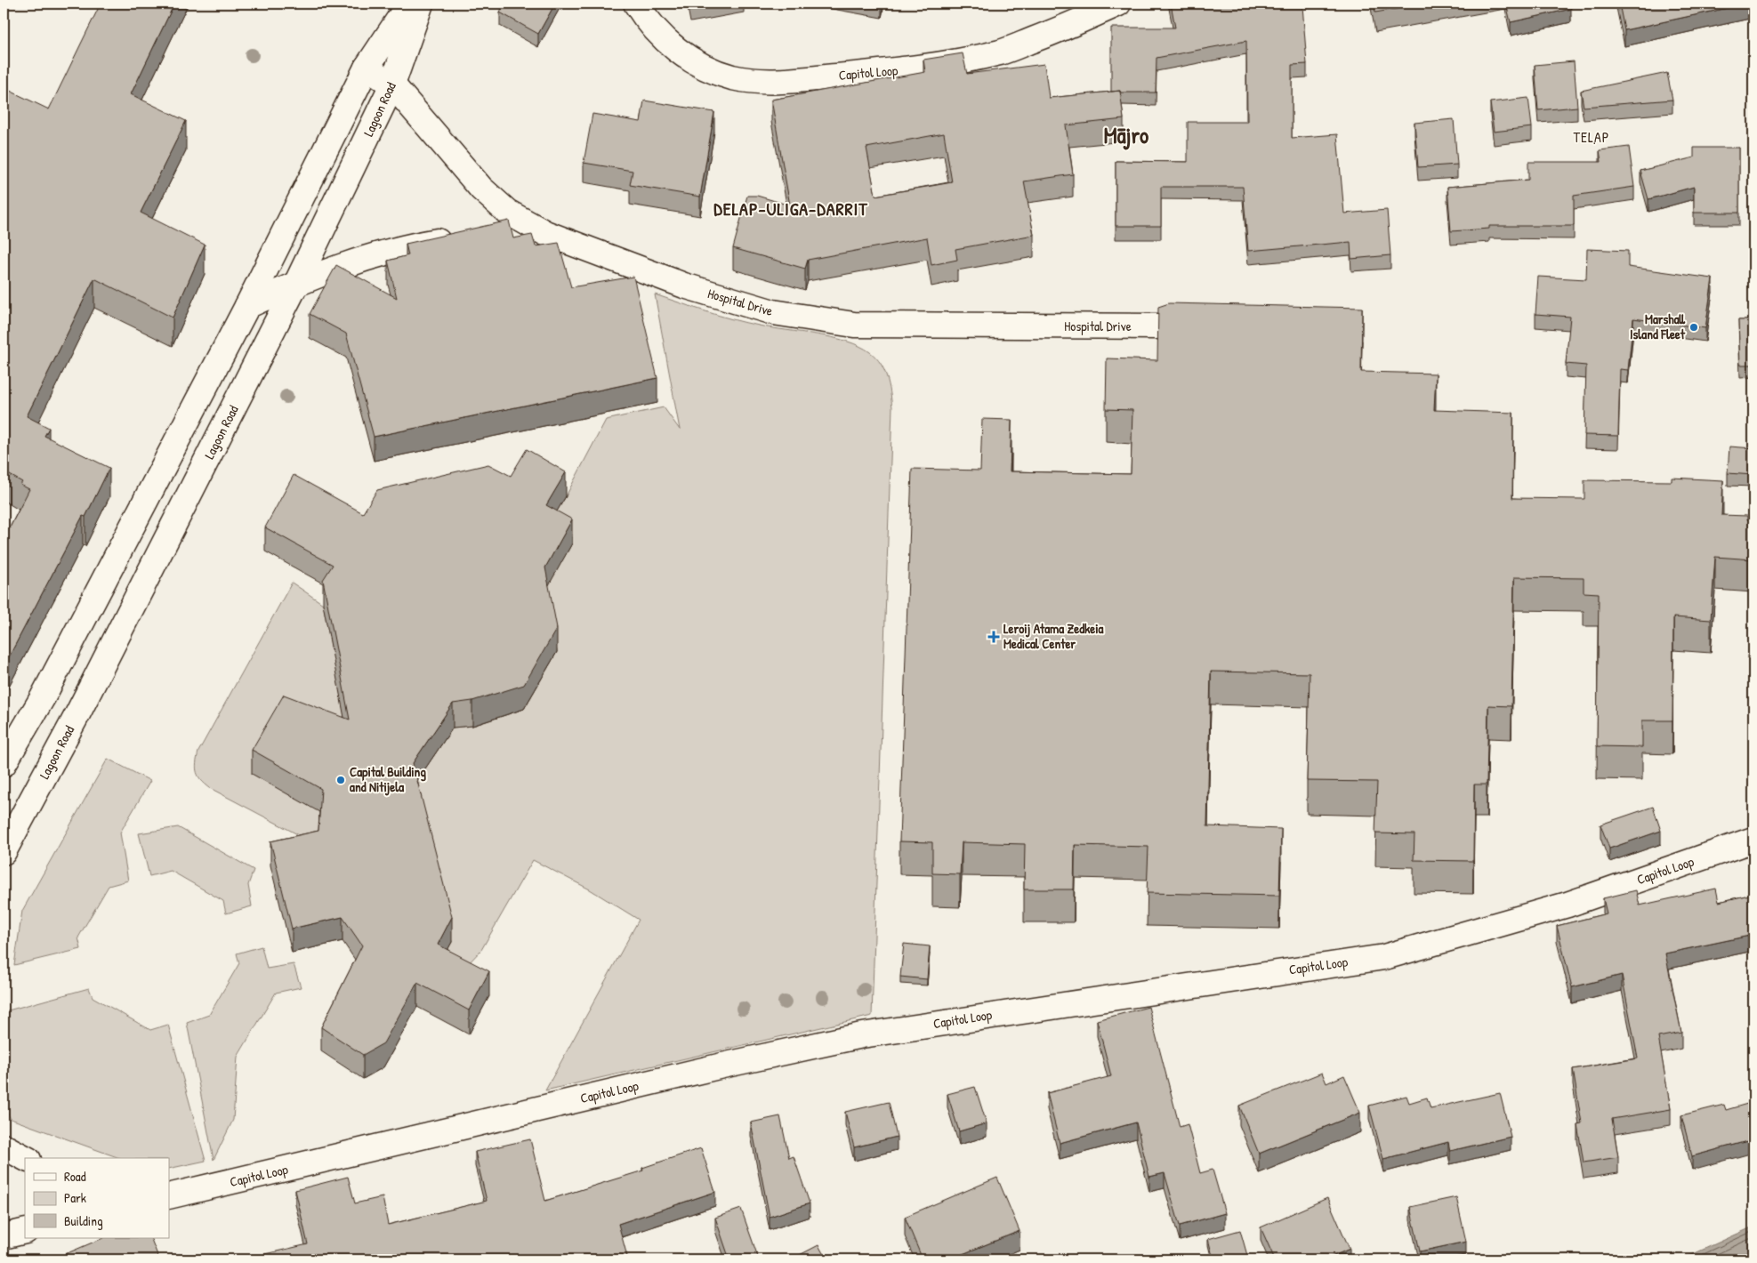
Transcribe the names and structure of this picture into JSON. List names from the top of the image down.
{
  "streets": {
    "street": ["Capitol Loop", "Lagoon Road", "Hospital Drive"]
  },
  "crossings": [
    ["Lagoon Road", "Hospital Drive"]
  ],
  "districts": ["Mājro", "TEḶAP", "DELAP-ULIGA-DARRIT"],
  "places": {
    "other": ["Marshall Island Fleet", "Capital Building and Nitijela"],
    "health": ["Leroij Atama Zedkeia Medical Center"]
  },
  "legend": ["Road", "Park", "Building"]
}
